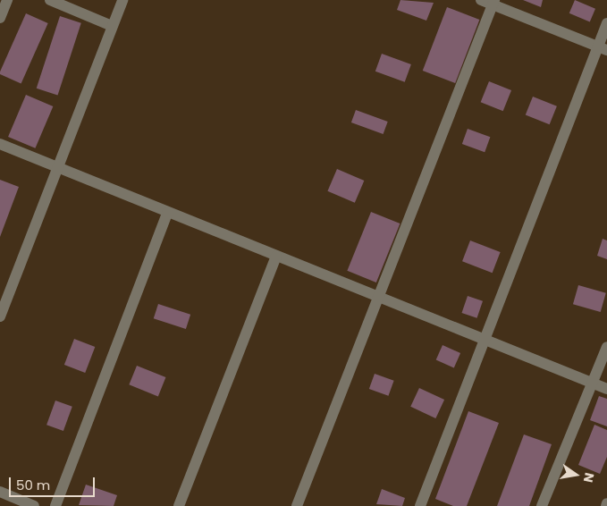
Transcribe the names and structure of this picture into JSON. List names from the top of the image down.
{
  "scale_bar": "50 m",
  "north": "right"
}
